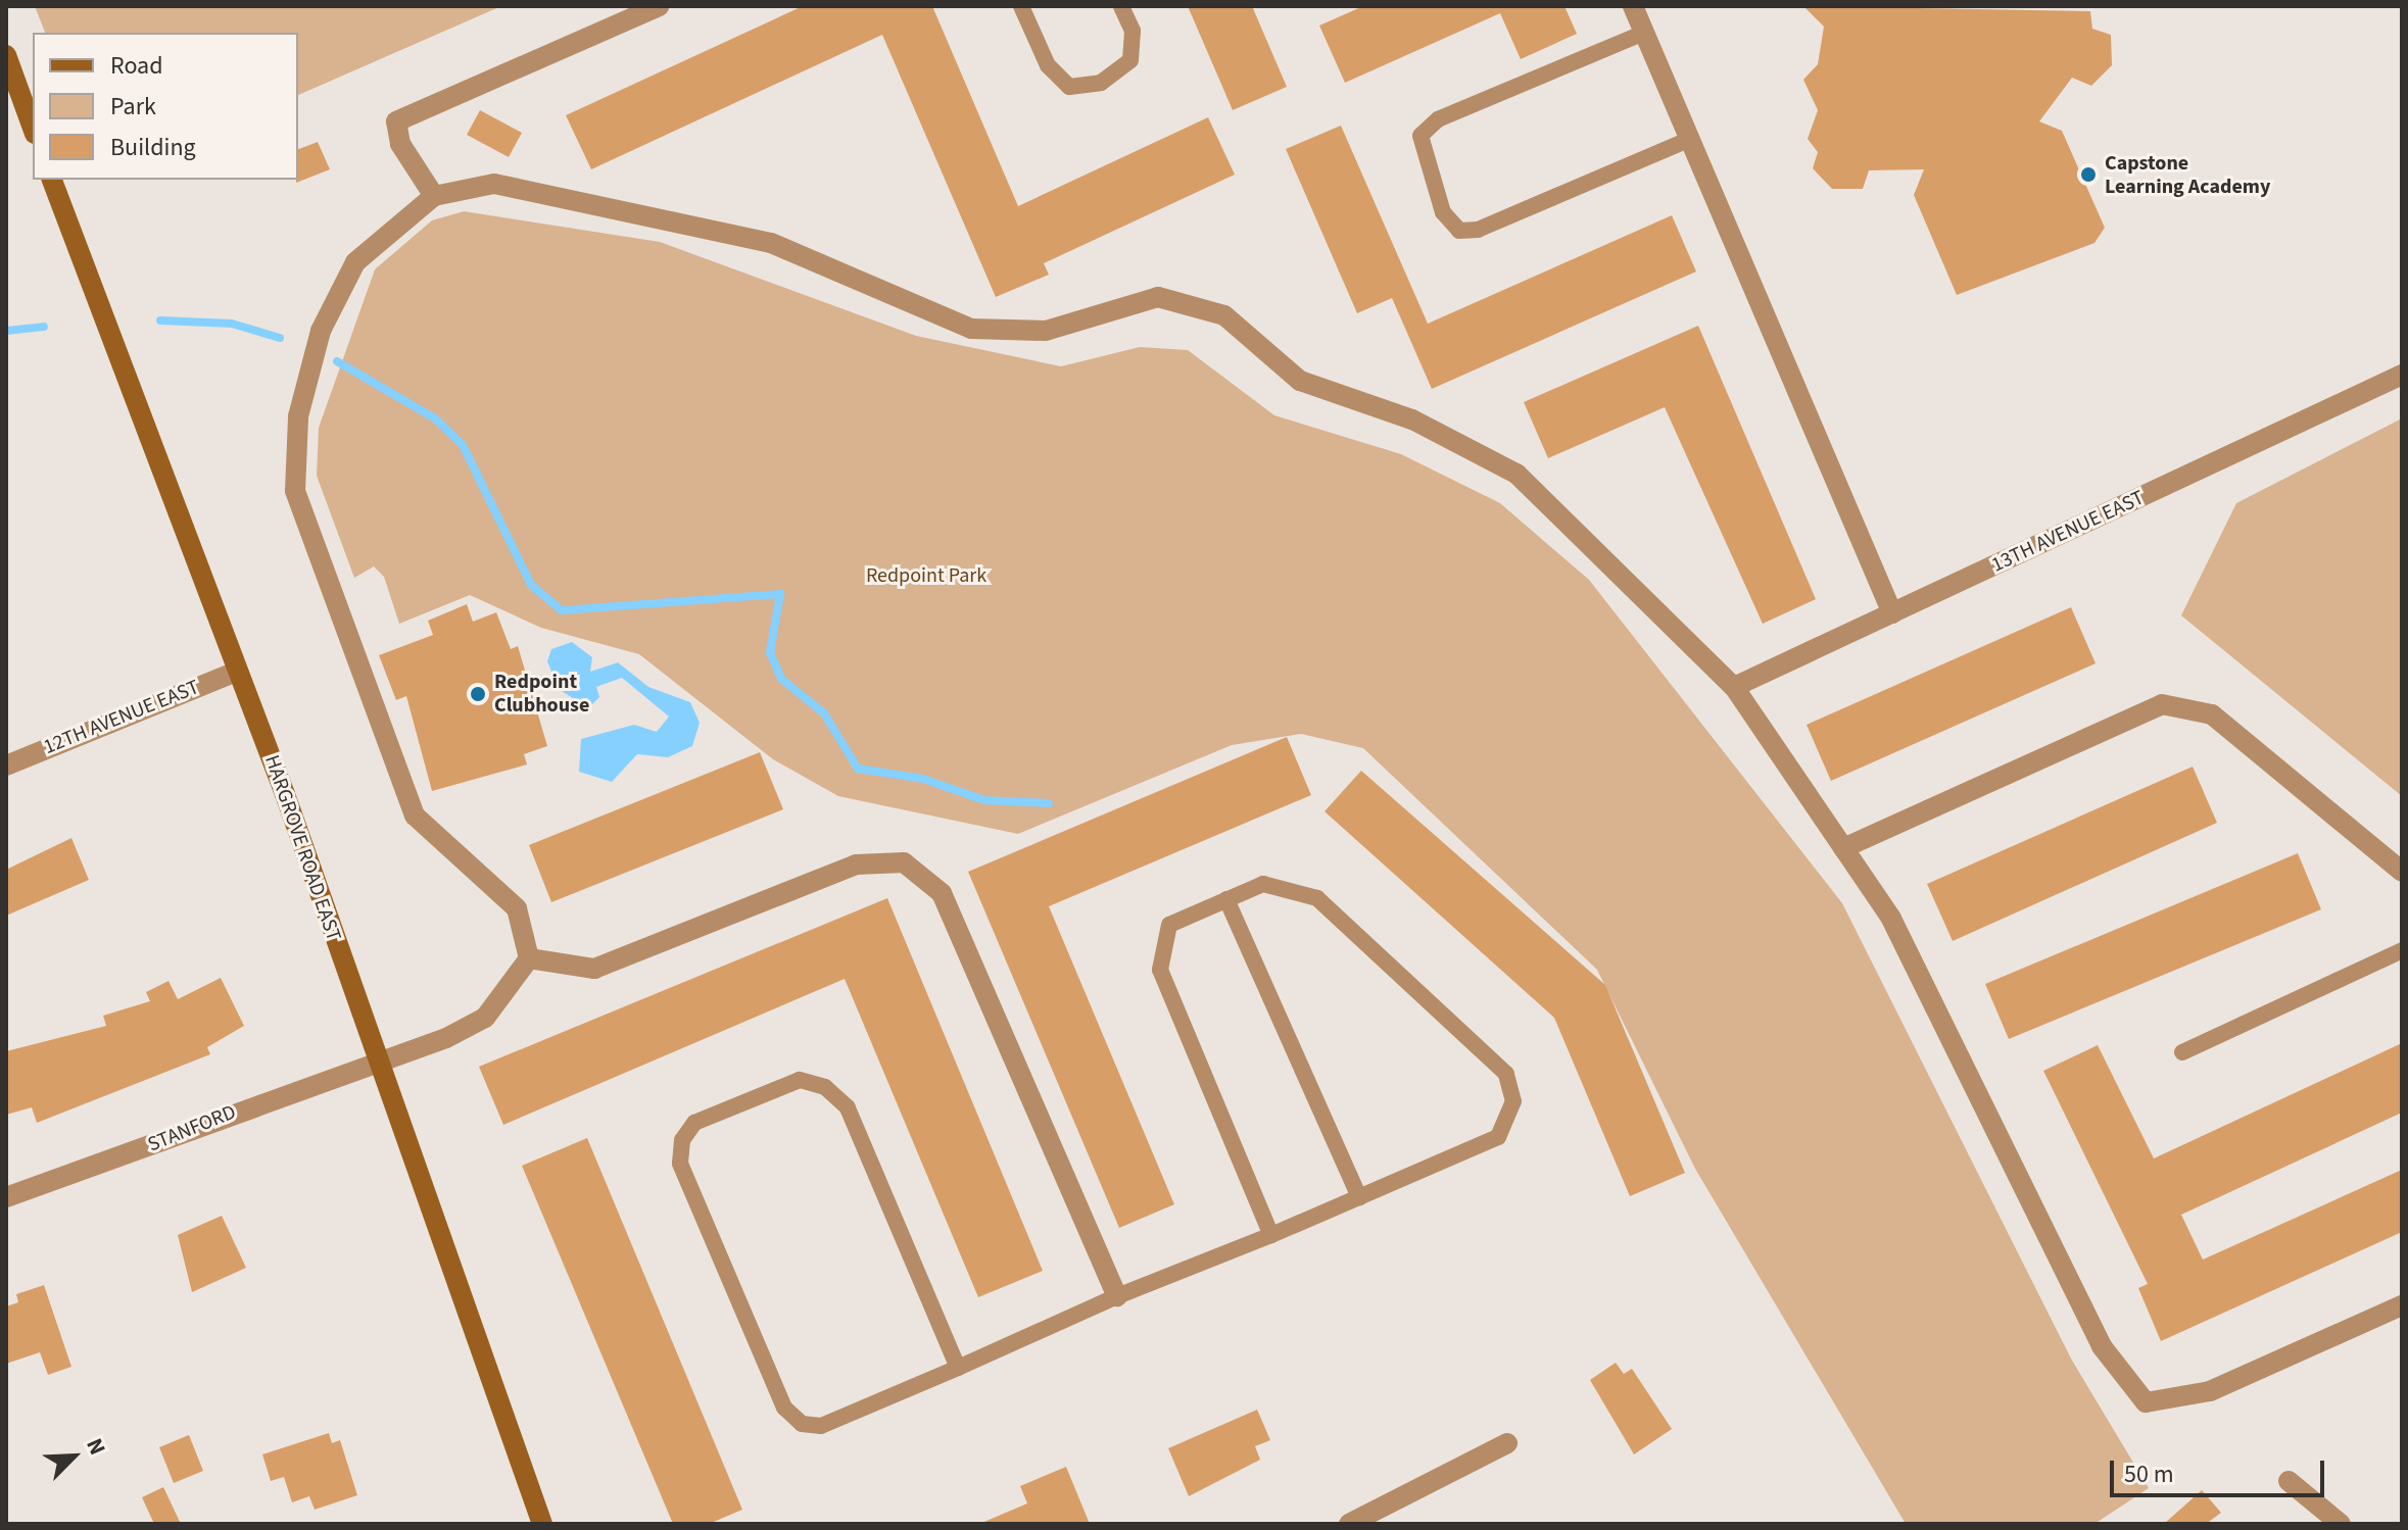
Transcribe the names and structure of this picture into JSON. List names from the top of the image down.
{
  "streets": {
    "main road": ["HARGROVE ROAD EAST"],
    "street": ["13TH AVENUE EAST", "12TH AVENUE EAST", "STANFORD"]
  },
  "crossings": [
    ["12TH AVENUE EAST", "HARGROVE ROAD EAST"],
    ["HARGROVE ROAD EAST", "STANFORD"]
  ],
  "parks": ["Redpoint Park"],
  "places": ["Capstone Learning Academy", "Redpoint Clubhouse"],
  "legend": ["Road", "Park", "Building"],
  "scale_bar": "50 m",
  "north": "top right"
}
